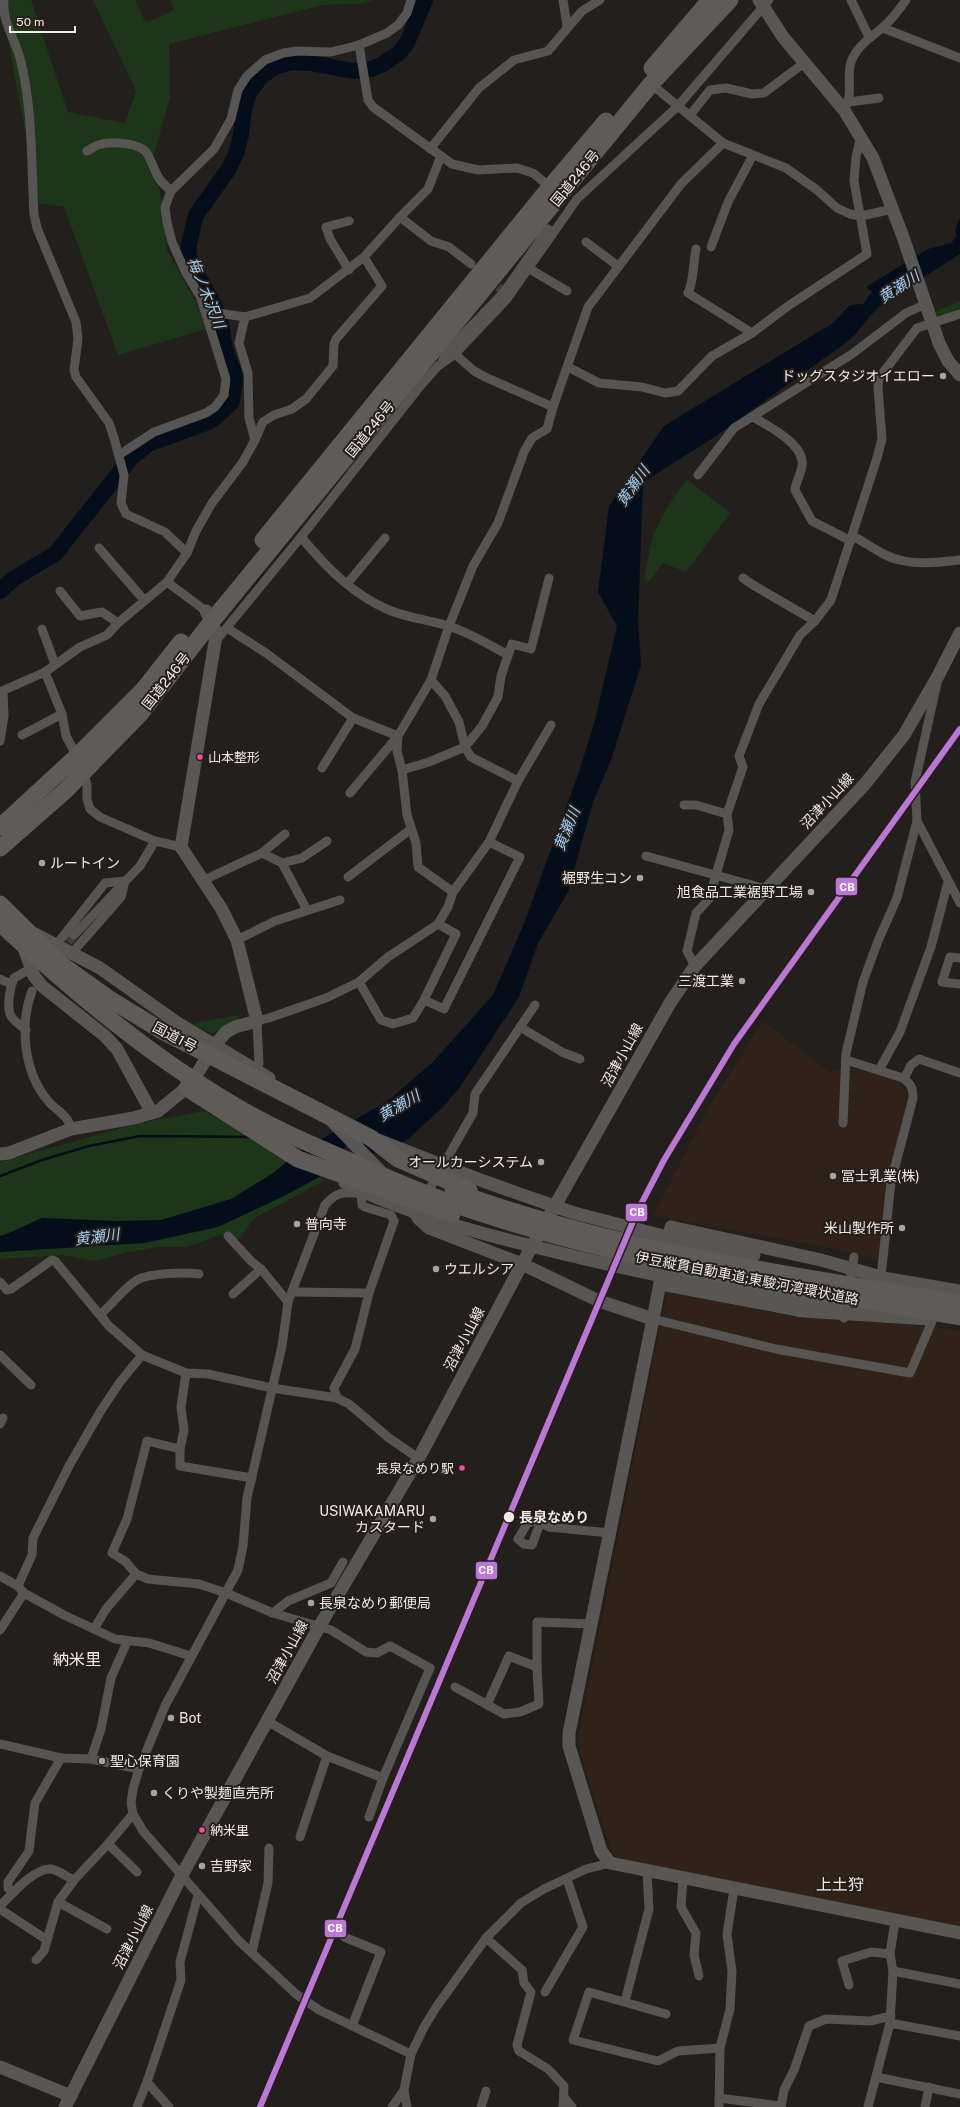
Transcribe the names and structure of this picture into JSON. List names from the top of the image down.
{
  "streets": {
    "highway": ["国道246号", "国道1号", "伊豆縦貫自動車道;東駿河湾環状道路"],
    "street": ["沼津小山線"]
  },
  "crossings": [
    ["国道1号", "伊豆縦貫自動車道;東駿河湾環状道路"]
  ],
  "districts": ["納米里", "上土狩"],
  "water": ["黄瀬川", "梅ノ木沢川"],
  "places": [
    "ドッグスタジオイエロー",
    "山本整形",
    "ルートイン",
    "裾野生コン",
    "旭食品工業裾野工場",
    "三渡工業",
    "オールカーシステム",
    "冨士乳業(株)",
    "普向寺",
    "米山製作所",
    "ウエルシア",
    "長泉なめり駅",
    "長泉なめり",
    "USIWAKAMARU カスタード",
    "長泉なめり郵便局",
    "Bot",
    "聖心保育園",
    "くりや製麺直売所",
    "納米里",
    "吉野家"
  ],
  "lines": ["transit line CB"],
  "scale_bar": "50 m"
}
